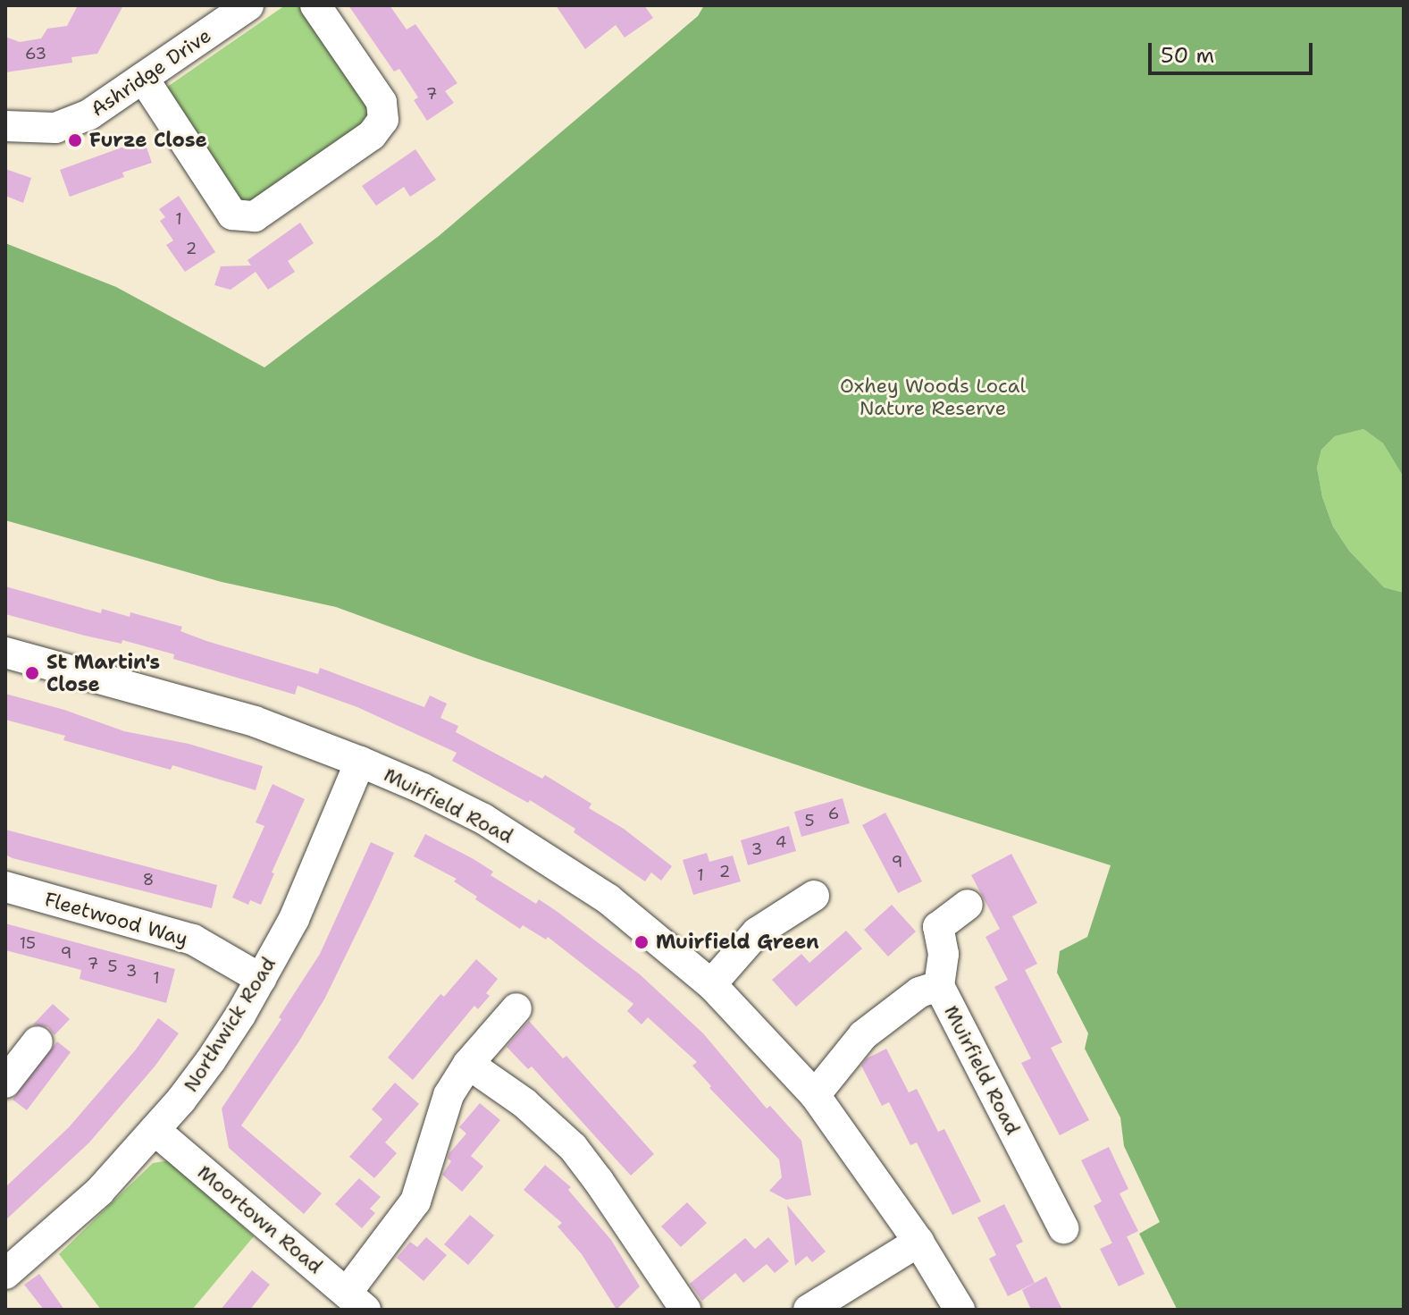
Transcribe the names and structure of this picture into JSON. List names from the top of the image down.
{
  "streets": {
    "street": [
      "Ashridge Drive",
      "Muirfield Road",
      "Fleetwood Way",
      "Northwick Road",
      "Moortown Road"
    ]
  },
  "crossings": [
    ["Muirfield Road", "Northwick Road"],
    ["Fleetwood Way", "Northwick Road"],
    ["Northwick Road", "Moortown Road"]
  ],
  "parks": ["Oxhey Woods Local Nature Reserve"],
  "places": ["Furze Close", "St Martin's Close", "Muirfield Green"],
  "house_numbers": [
    "63",
    "7",
    "1",
    "2",
    "6",
    "5",
    "4",
    "3",
    "9",
    "2",
    "1",
    "8",
    "15",
    "9",
    "7",
    "5",
    "3",
    "1"
  ],
  "scale_bar": "50 m"
}
